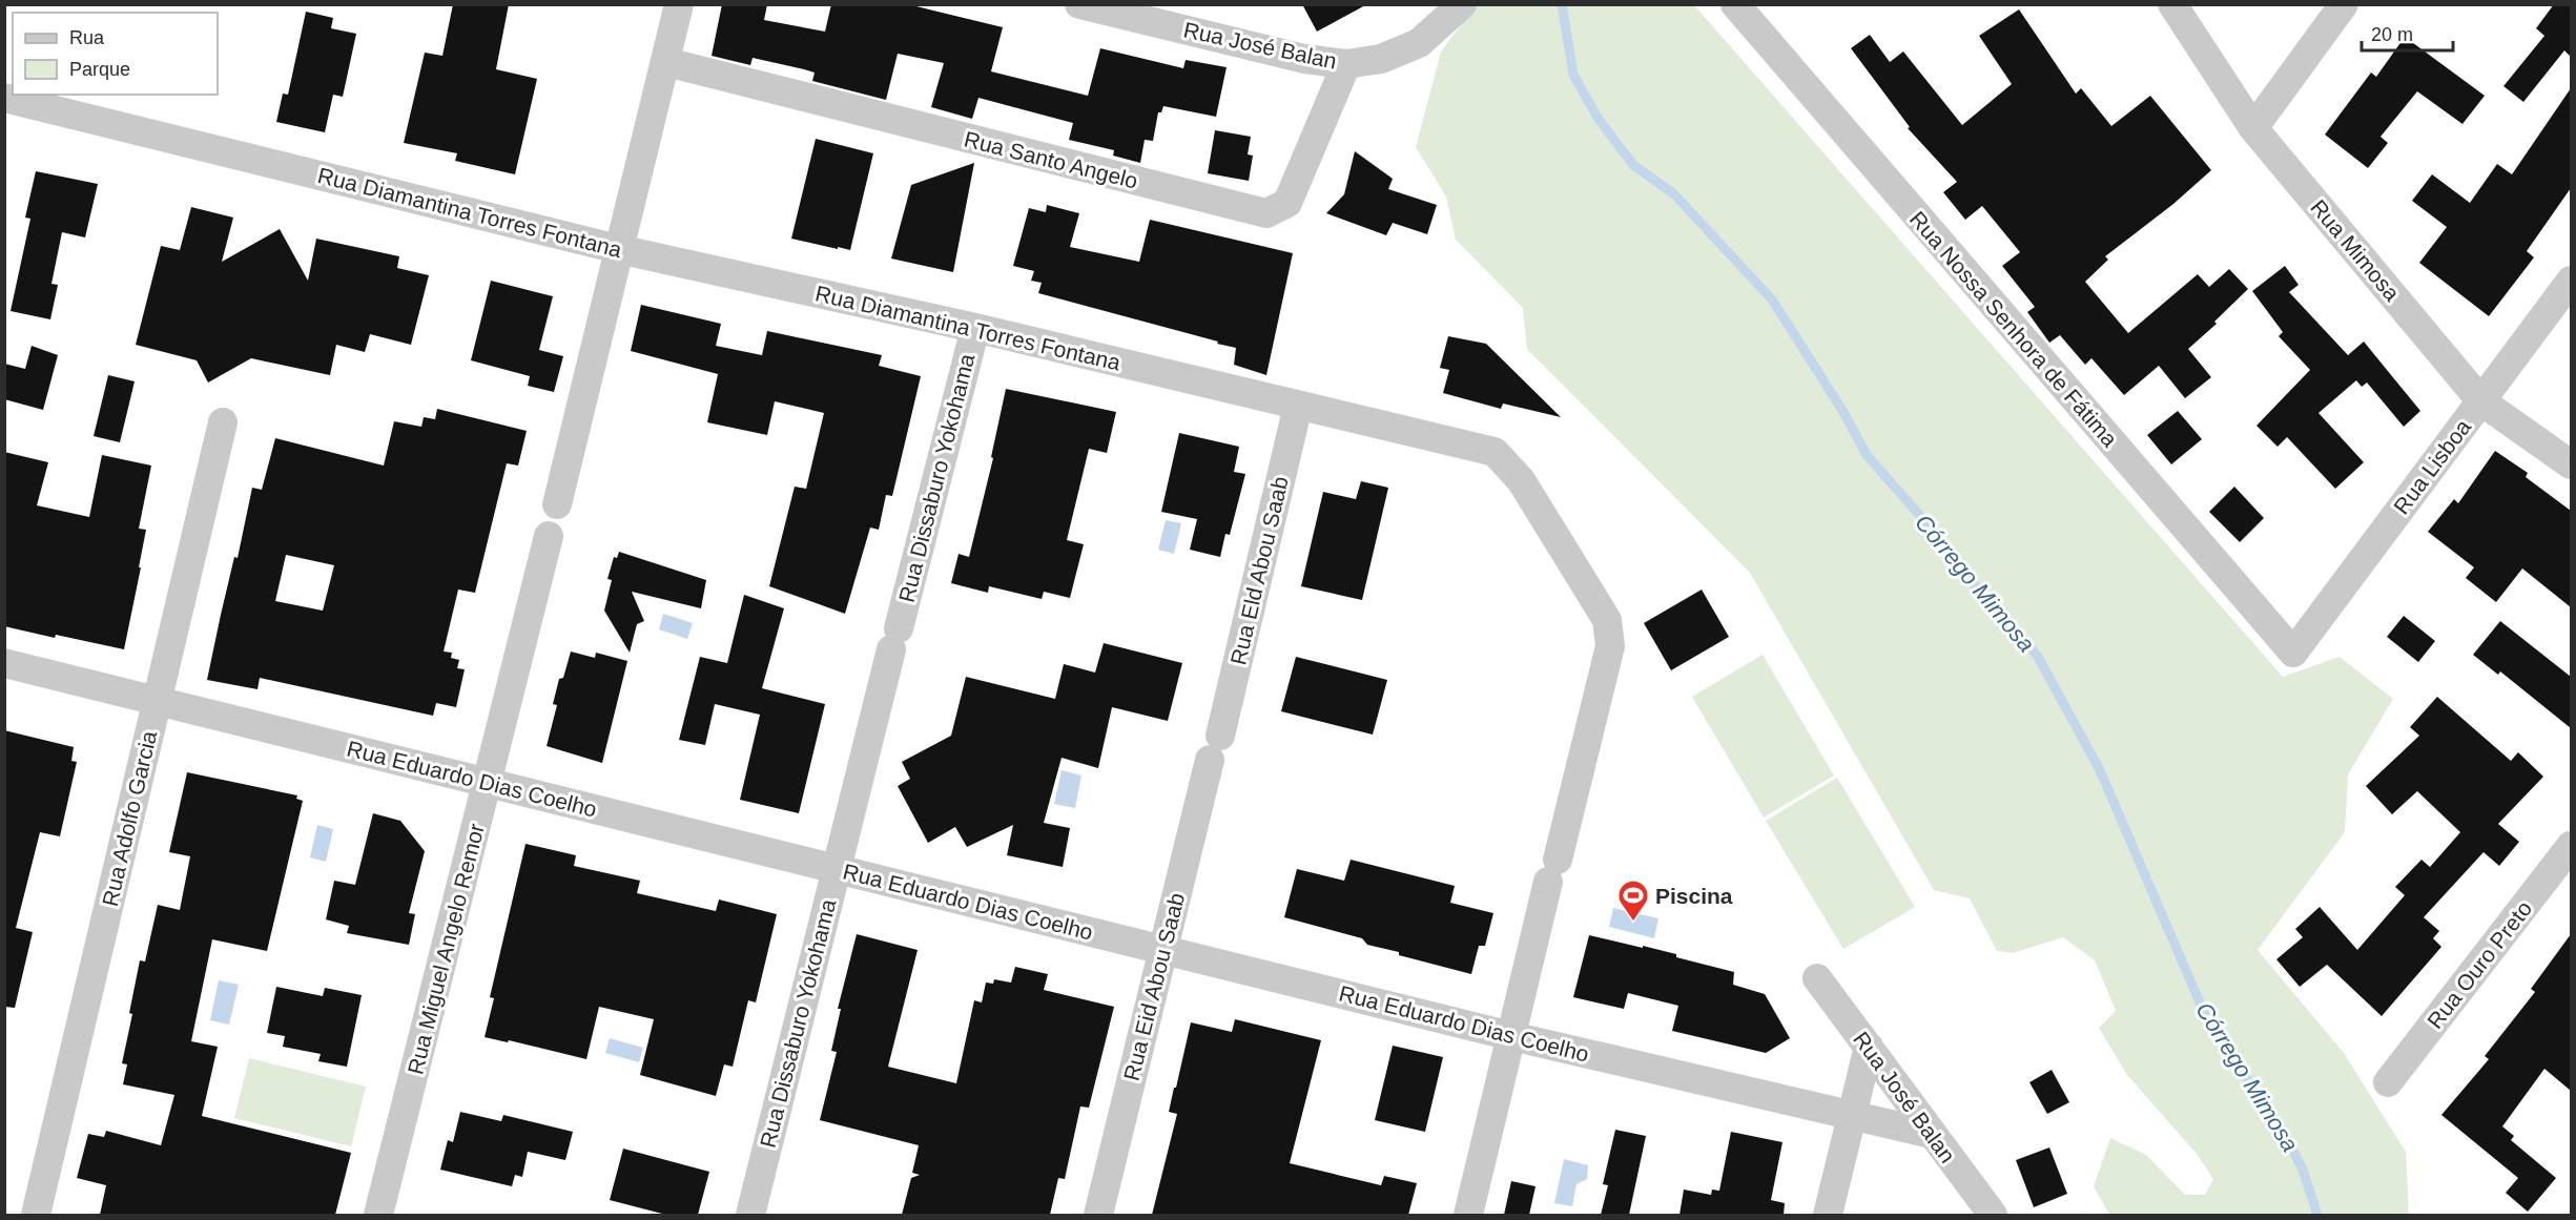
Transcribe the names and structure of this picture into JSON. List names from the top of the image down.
{
  "streets": {
    "street": [
      "Rua José Balan",
      "Rua Santo Angelo",
      "Rua Diamantina Torres Fontana",
      "Rua Mimosa",
      "Rua Nossa Senhora de Fátima",
      "Rua Lisboa",
      "Rua Dissaburo Yokohama",
      "Rua Eld Abou Saab",
      "Rua Eduardo Dias Coelho",
      "Rua Adolfo Garcia",
      "Rua Miguel Angelo Remor",
      "Rua Ouro Preto",
      "Rua Eid Abou Saab"
    ]
  },
  "crossings": [
    ["Rua José Balan", "Rua Santo Angelo"],
    ["Rua José Balan", "Rua Eduardo Dias Coelho"],
    ["Rua Diamantina Torres Fontana", "Rua Dissaburo Yokohama"],
    ["Rua Diamantina Torres Fontana", "Rua Eld Abou Saab"],
    ["Rua Diamantina Torres Fontana", "Rua Eduardo Dias Coelho"],
    ["Rua Mimosa", "Rua Lisboa"],
    ["Rua Nossa Senhora de Fátima", "Rua Lisboa"],
    ["Rua Dissaburo Yokohama", "Rua Eduardo Dias Coelho"],
    ["Rua Eld Abou Saab", "Rua Eid Abou Saab"],
    ["Rua Eduardo Dias Coelho", "Rua Adolfo Garcia"],
    ["Rua Eduardo Dias Coelho", "Rua Miguel Angelo Remor"],
    ["Rua Eduardo Dias Coelho", "Rua Eid Abou Saab"]
  ],
  "water": ["Córrego Mimosa"],
  "places": {
    "sports": ["Piscina"]
  },
  "legend": ["Rua", "Parque"],
  "scale_bar": "20 m"
}
